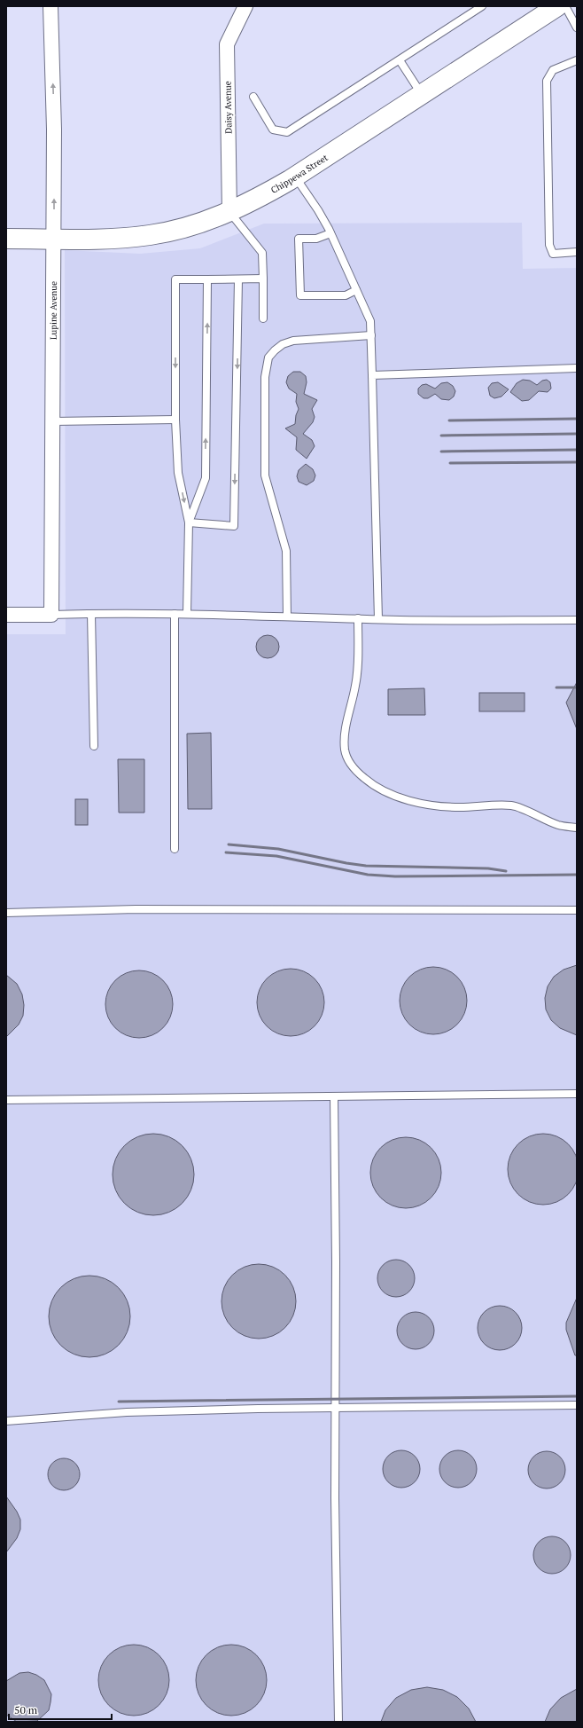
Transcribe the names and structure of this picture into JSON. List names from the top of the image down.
{
  "streets": {
    "main road": ["Chippewa Street"],
    "street": ["Daisy Avenue", "Lupine Avenue"]
  },
  "crossings": [
    ["Daisy Avenue", "Chippewa Street"],
    ["Chippewa Street", "Lupine Avenue"]
  ],
  "one_way": ["Lupine Avenue"],
  "scale_bar": "50 m"
}
